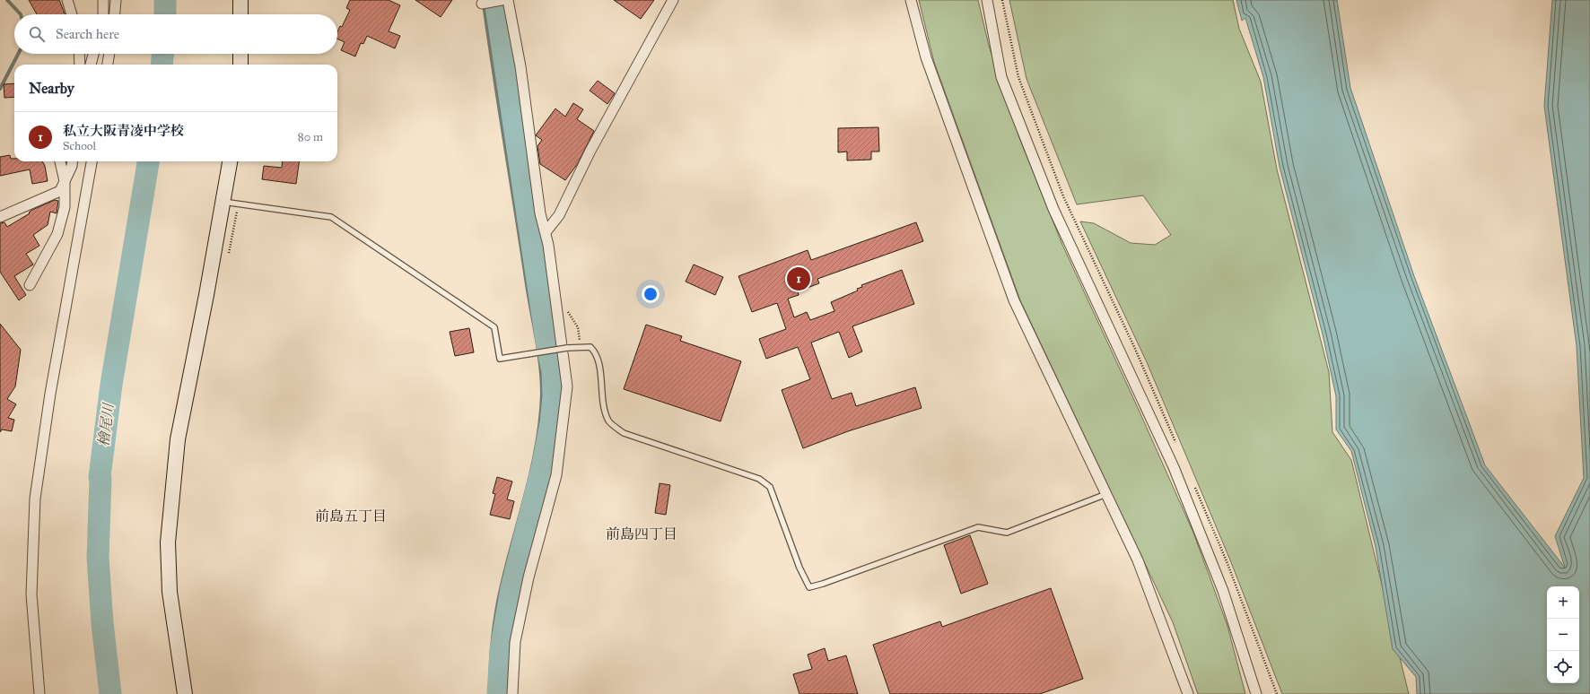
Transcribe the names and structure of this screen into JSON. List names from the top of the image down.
{
  "districts": ["前島五丁目", "前島四丁目"],
  "water": ["檜尾川"],
  "page": {
    "search": "Search here",
    "heading": "Nearby",
    "list": [
      {
        "mark": "1",
        "name": "私立大阪青凌中学校",
        "note": "School",
        "value": "80 m"
      }
    ],
    "pins": "1",
    "map_buttons": ["+", "−"]
  }
}
